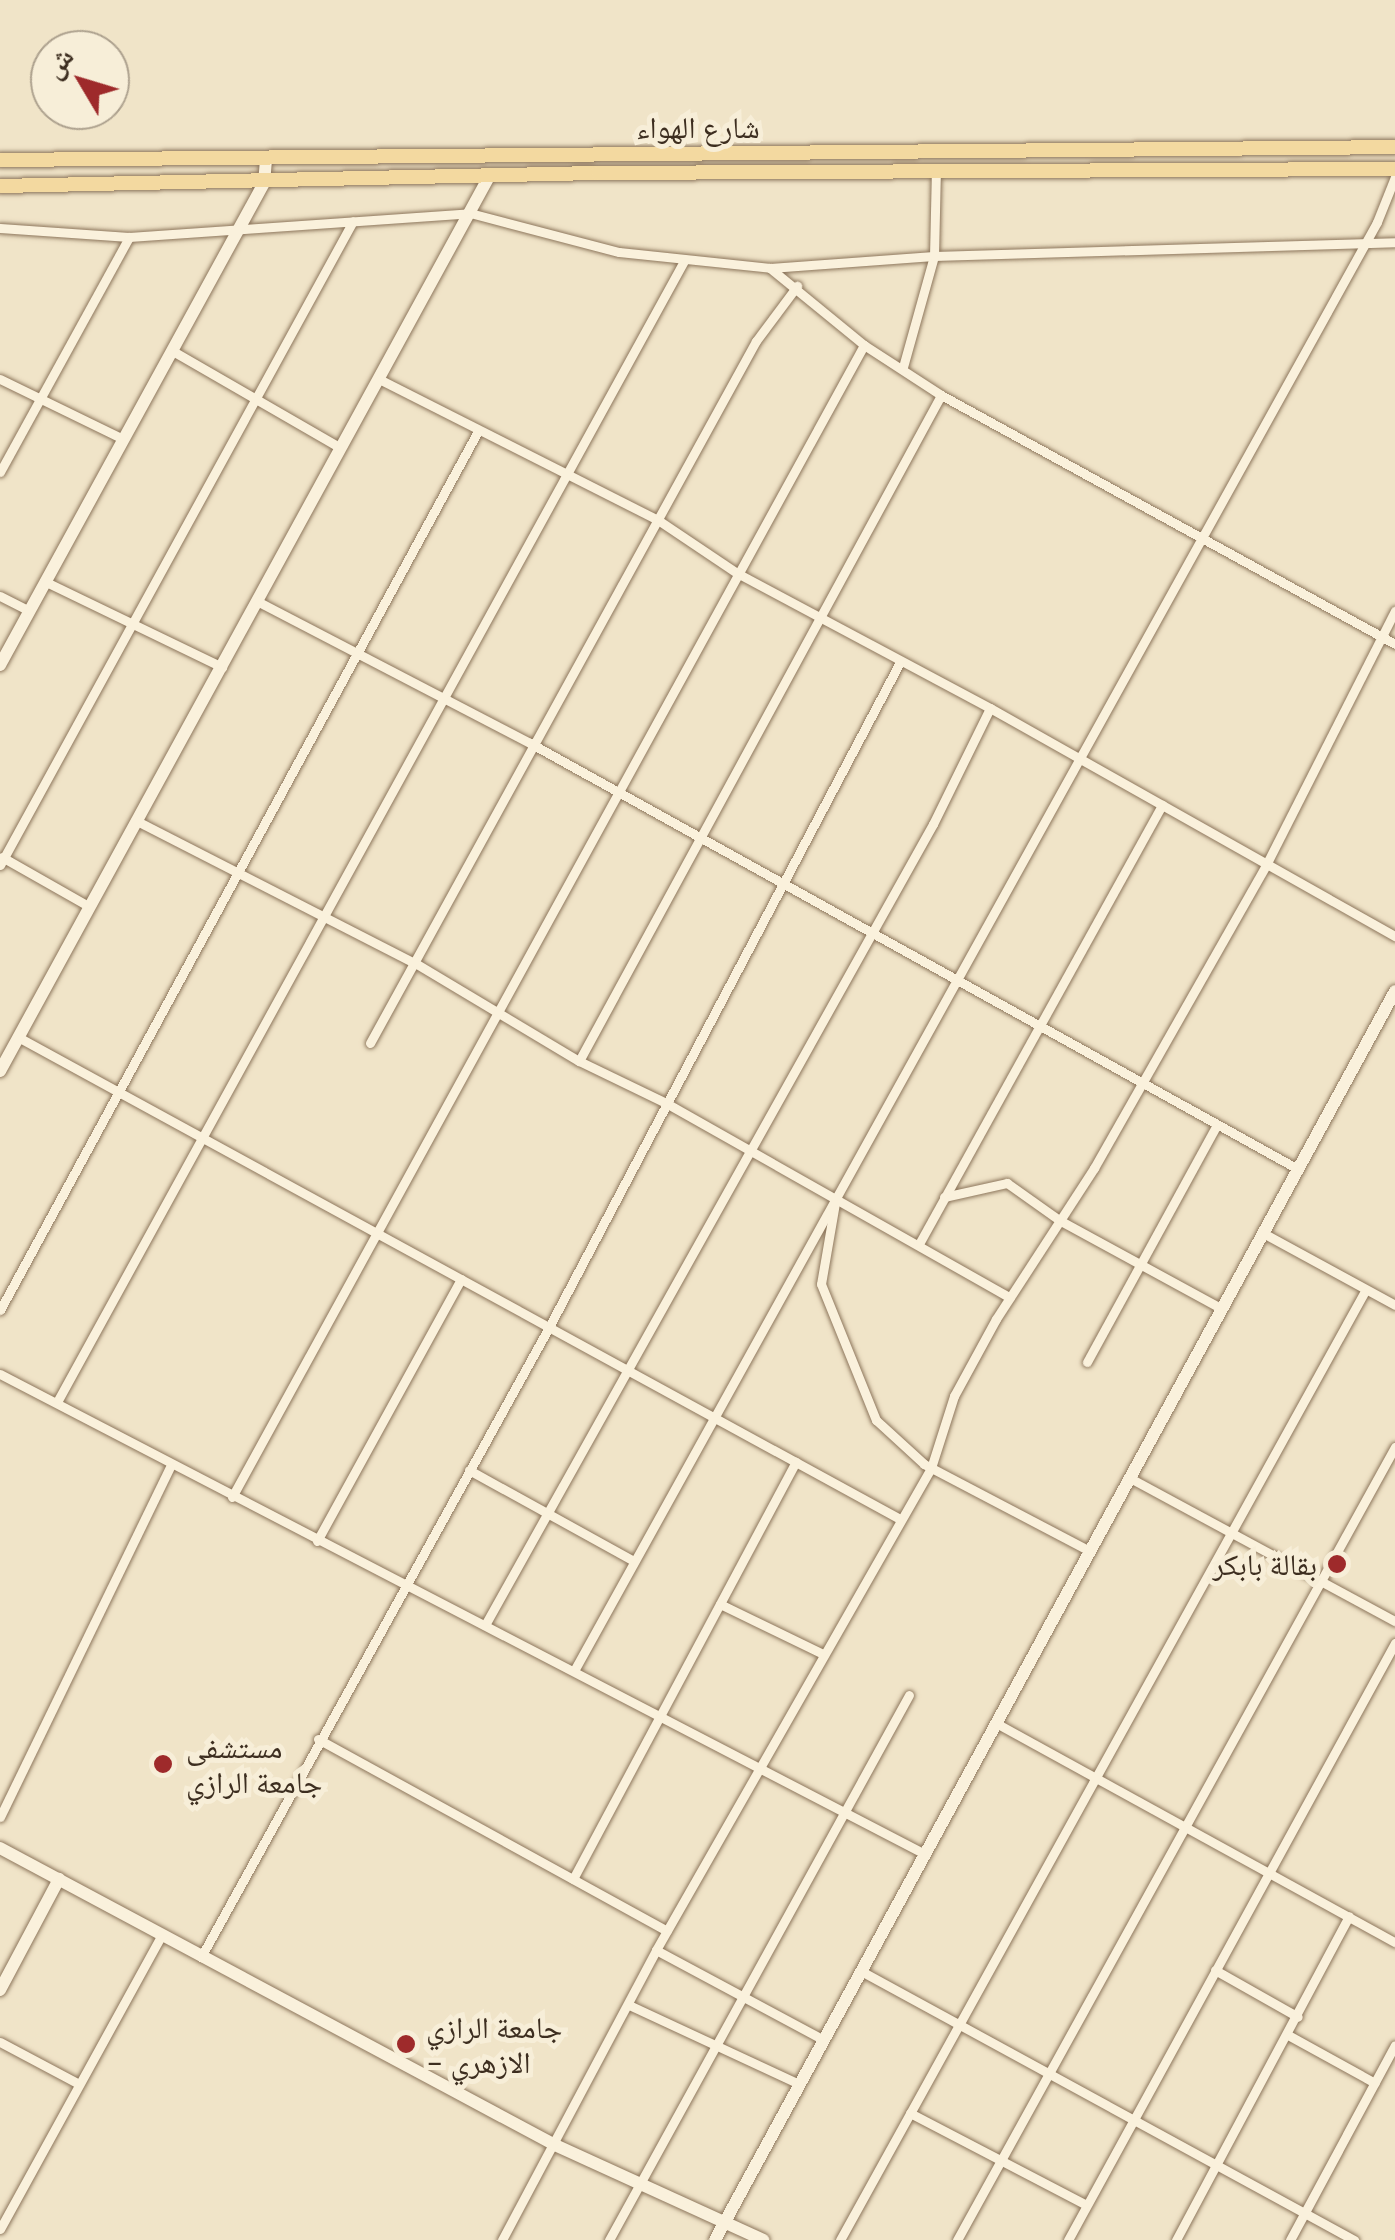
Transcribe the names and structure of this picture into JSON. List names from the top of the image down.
{
  "streets": {
    "main road": ["شارع الهواء"]
  },
  "places": ["بقالة بابكر", "مستشفى جامعة الرازي", "جامعة الرازي - الازهري"],
  "north": "top left"
}
